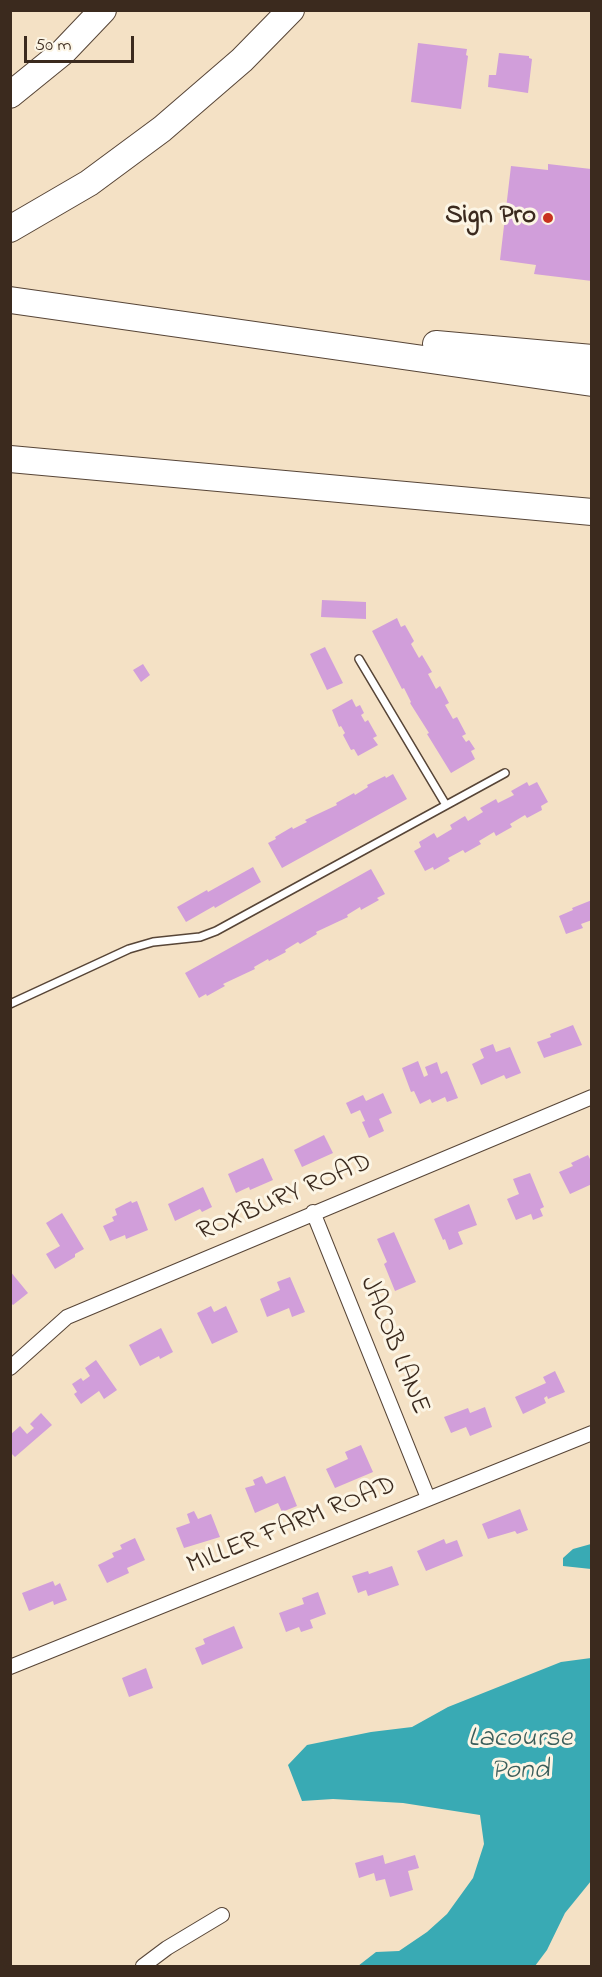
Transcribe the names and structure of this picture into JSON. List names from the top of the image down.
{
  "streets": {
    "street": ["ROXBURY ROAD", "JACOB LANE", "MILLER FARM ROAD"]
  },
  "crossings": [
    ["ROXBURY ROAD", "JACOB LANE"],
    ["JACOB LANE", "MILLER FARM ROAD"]
  ],
  "water": ["Lacourse Pond"],
  "places": ["Sign Pro"],
  "scale_bar": "50 m"
}
